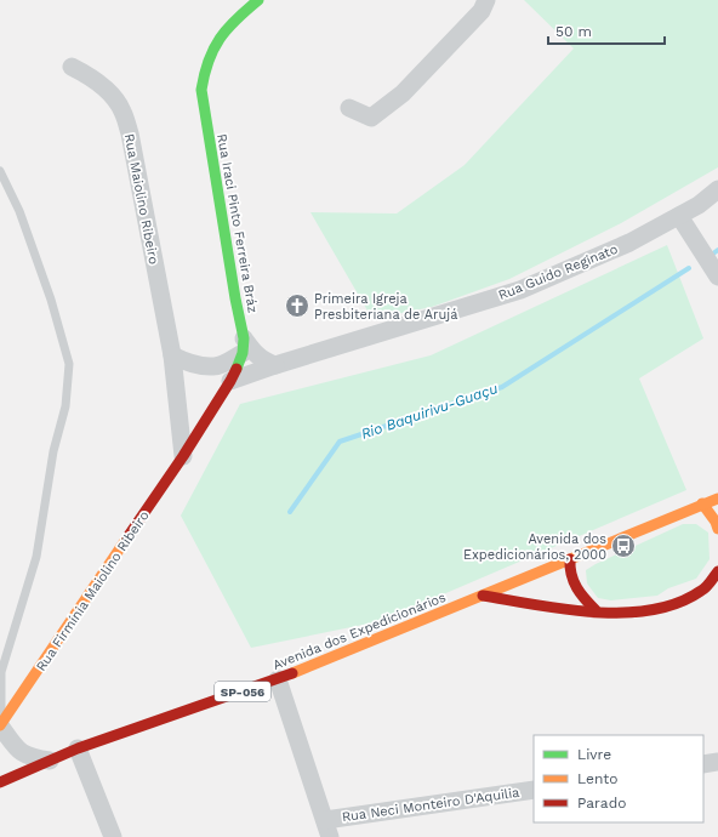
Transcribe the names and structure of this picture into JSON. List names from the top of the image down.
{
  "streets": {
    "main road": [
      "Rua Iraci Pinto Ferreira Bráz",
      "Rua Firmínia Maiolino Ribeiro",
      "Avenida dos Expedicionários",
      "SP-056"
    ],
    "street": ["Rua Maiolino Ribeiro", "Rua Guido Reginato", "Rua Neci Monteiro D'Aquilia"]
  },
  "crossings": [
    ["Rua Maiolino Ribeiro", "Rua Firmínia Maiolino Ribeiro"],
    ["Avenida dos Expedicionários", "SP-056"]
  ],
  "water": ["Rio Baquirivu-Guaçu"],
  "places": {
    "church": ["Primeira Igreja Presbiteriana de Arujá"],
    "bus stop": ["Avenida dos Expedicionários, 2000"]
  },
  "legend": ["Livre", "Lento", "Parado"],
  "scale_bar": "50 m"
}
